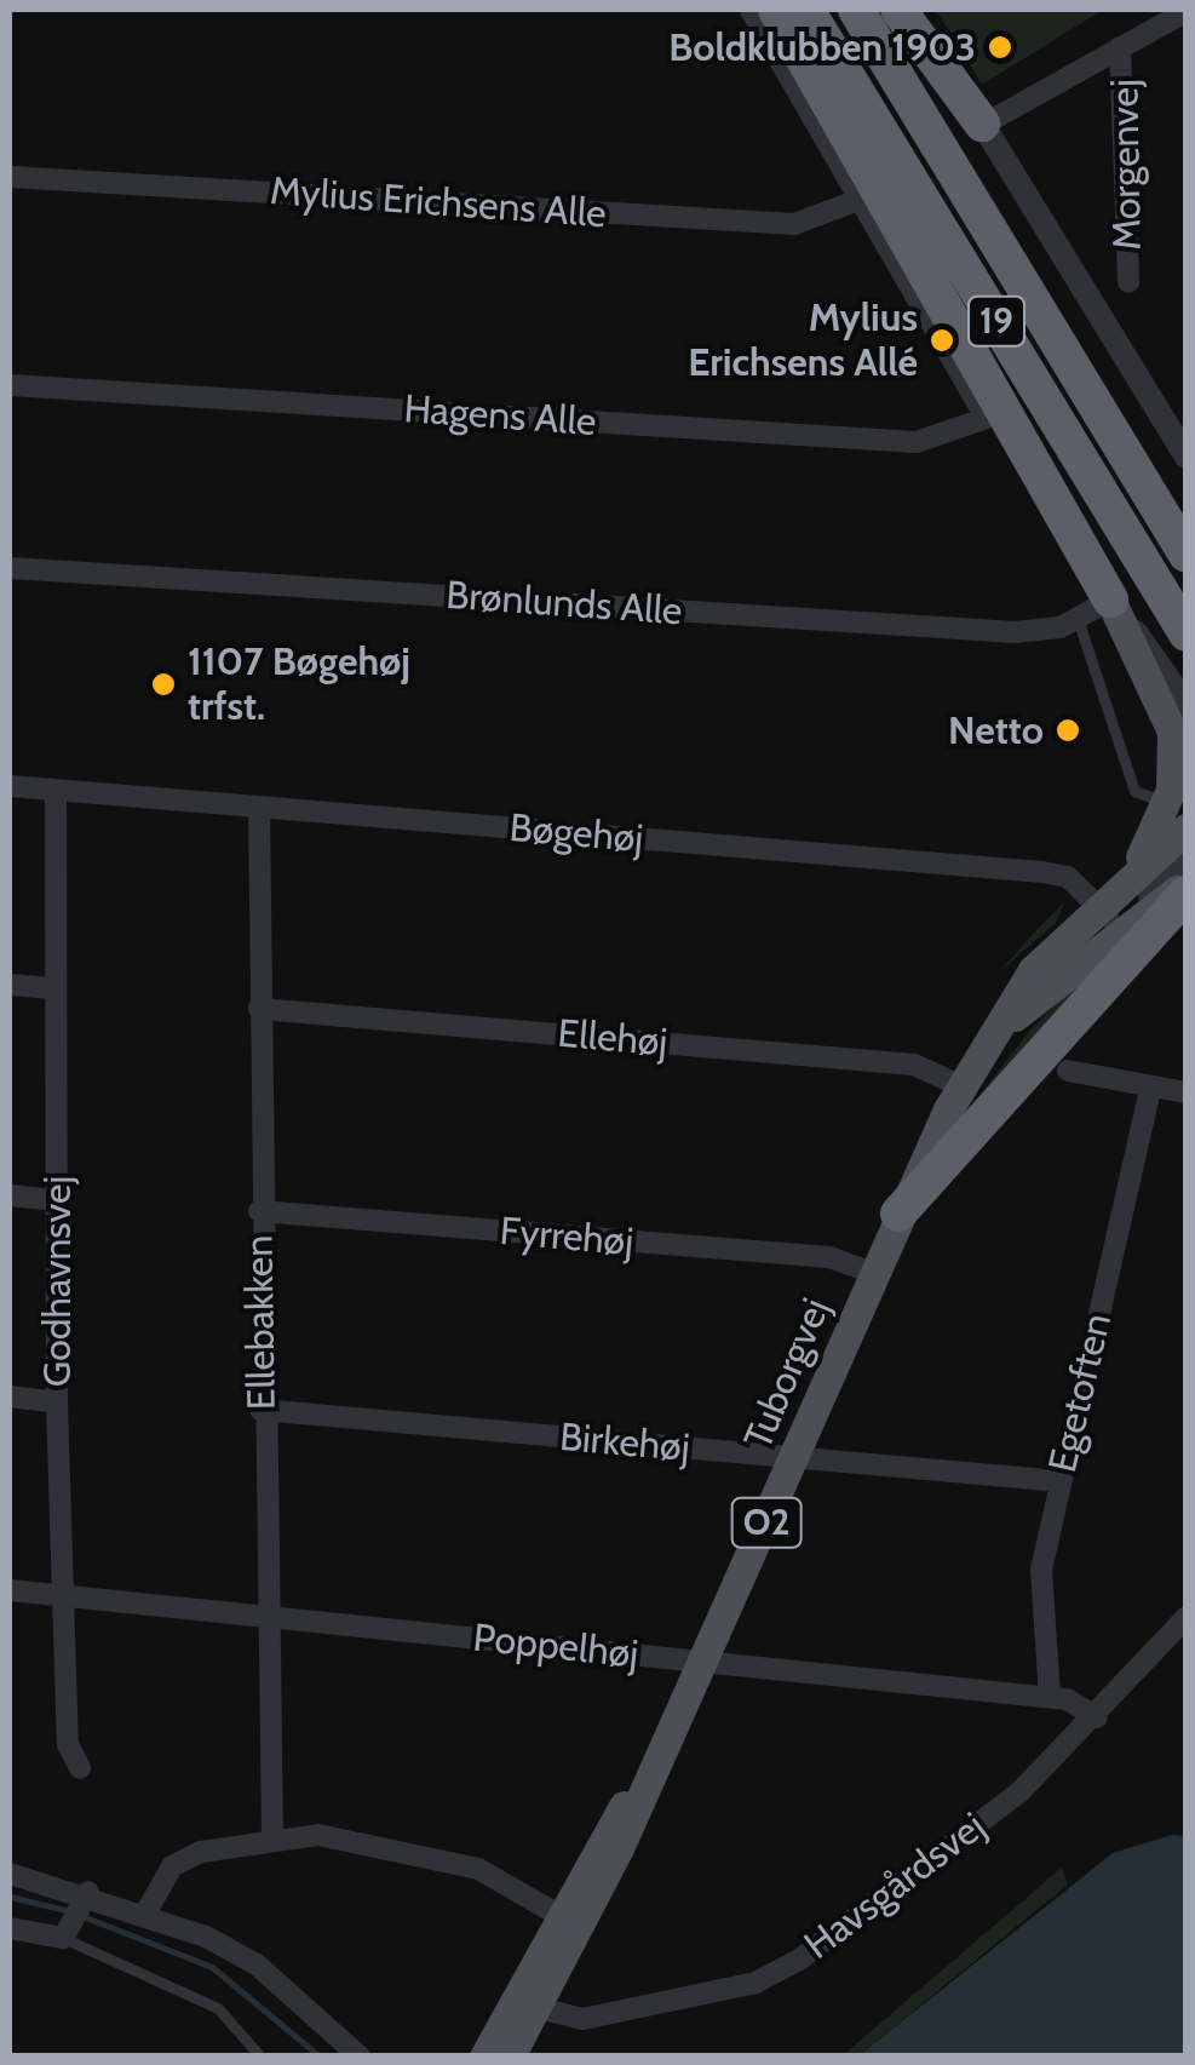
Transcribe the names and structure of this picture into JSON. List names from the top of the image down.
{
  "streets": {
    "highway": ["19"],
    "main road": ["Tuborgvej", "O2"],
    "street": [
      "Morgenvej",
      "Mylius Erichsens Alle",
      "Hagens Alle",
      "Brønlunds Alle",
      "Bøgehøj",
      "Ellehøj",
      "Fyrrehøj",
      "Godhavnsvej",
      "Ellebakken",
      "Egetoften",
      "Birkehøj",
      "Poppelhøj",
      "Havsgårdsvej"
    ]
  },
  "crossings": [
    ["Bøgehøj", "Godhavnsvej"],
    ["Bøgehøj", "Ellebakken"],
    ["Bøgehøj", "Tuborgvej"],
    ["Ellehøj", "Ellebakken"],
    ["Ellehøj", "Tuborgvej"],
    ["Fyrrehøj", "Ellebakken"],
    ["Fyrrehøj", "Tuborgvej"],
    ["Godhavnsvej", "Poppelhøj"],
    ["Ellebakken", "Birkehøj"],
    ["Ellebakken", "Poppelhøj"],
    ["Tuborgvej", "Birkehøj"],
    ["Tuborgvej", "Poppelhøj"],
    ["Tuborgvej", "Havsgårdsvej"],
    ["Egetoften", "Birkehøj"],
    ["Egetoften", "Poppelhøj"],
    ["Poppelhøj", "Havsgårdsvej"]
  ],
  "places": [
    "Boldklubben 1903",
    "Mylius Erichsens Allé",
    "1107 Bøgehøj trfst.",
    "Netto"
  ]
}
